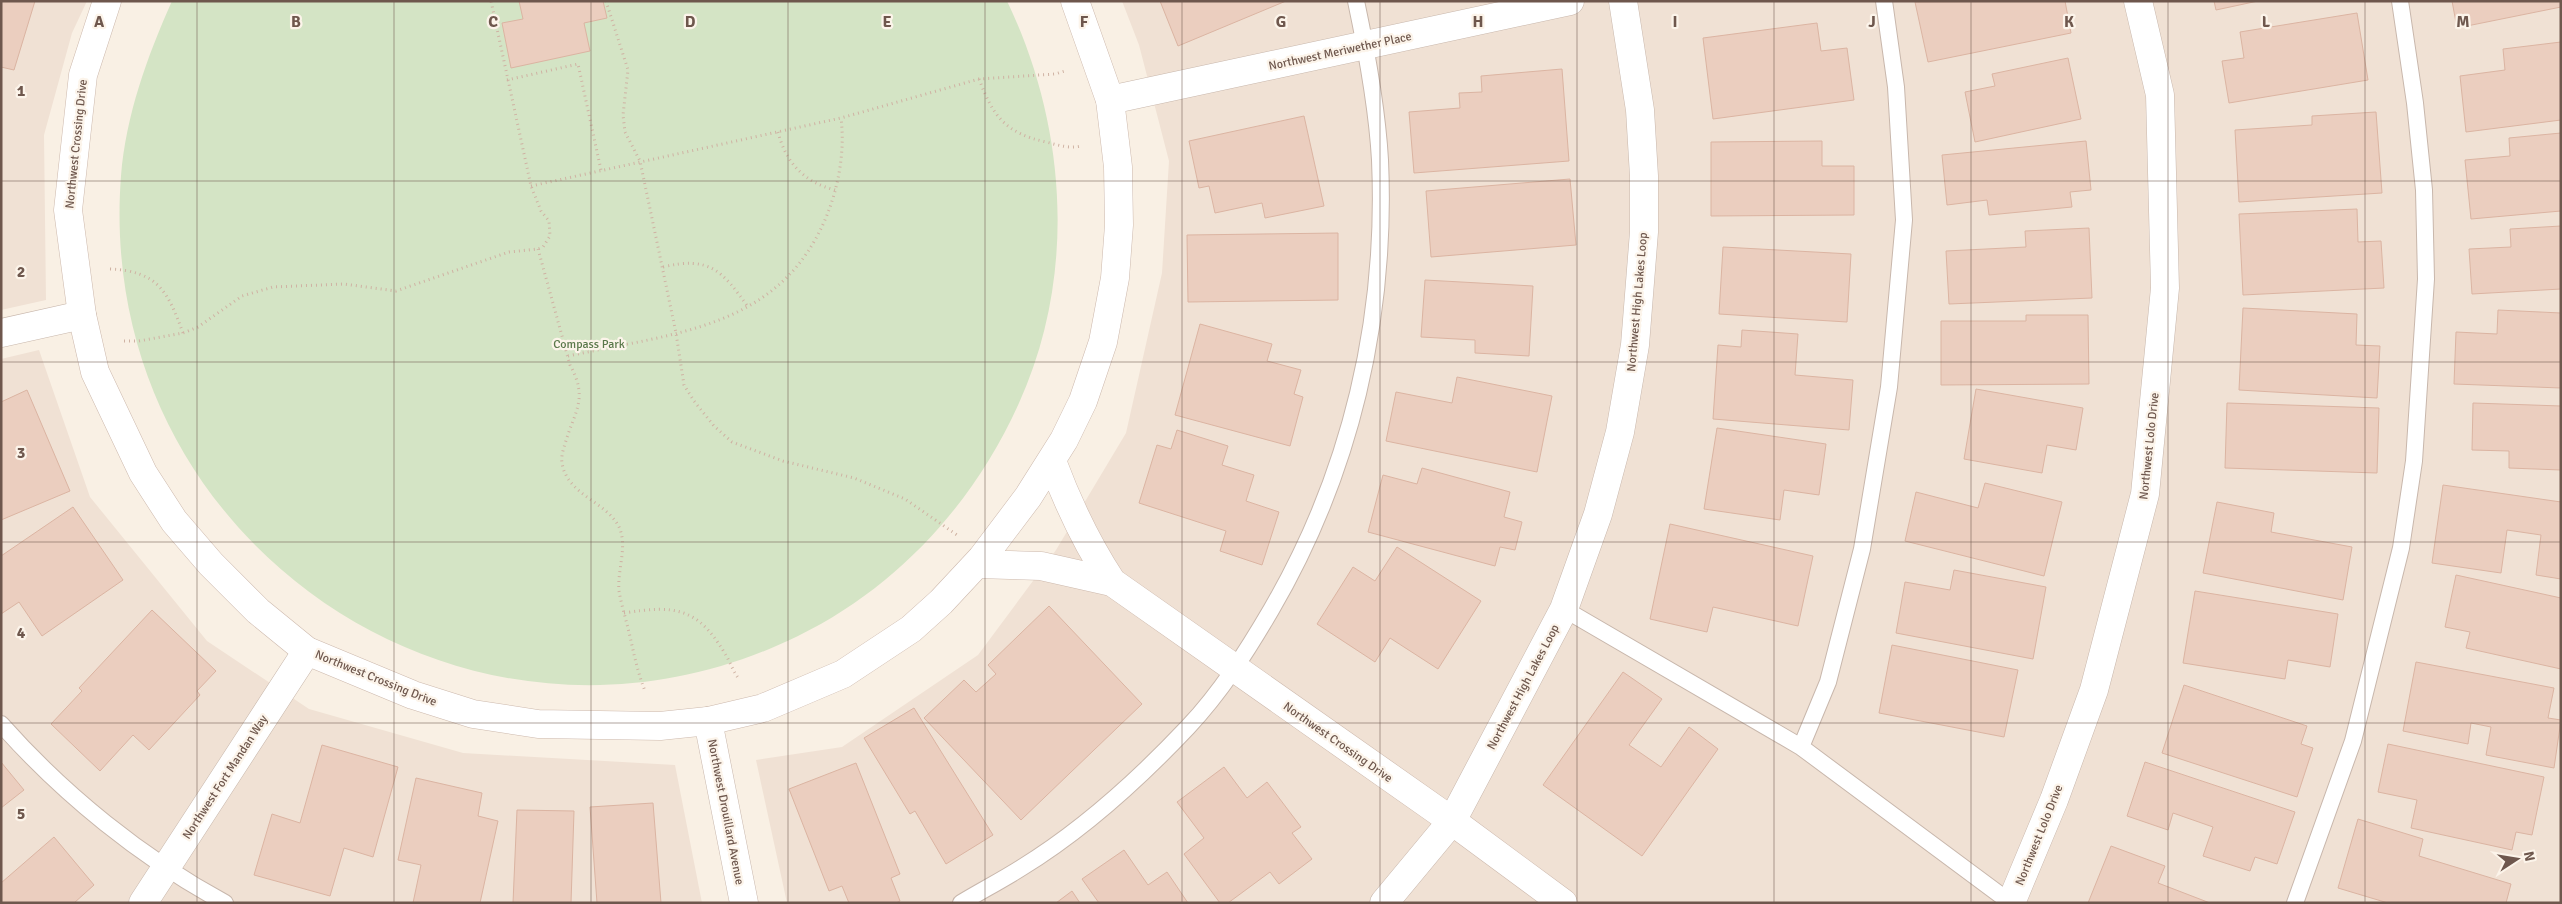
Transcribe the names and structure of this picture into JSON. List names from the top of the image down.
{
  "streets": {
    "street": [
      "Northwest Meriwether Place",
      "Northwest Crossing Drive",
      "Northwest High Lakes Loop",
      "Northwest Lolo Drive",
      "Northwest Fort Mandan Way",
      "Northwest Drouillard Avenue"
    ]
  },
  "crossings": [
    ["Northwest Meriwether Place", "Northwest Crossing Drive"],
    ["Northwest Crossing Drive", "Northwest High Lakes Loop"],
    ["Northwest Crossing Drive", "Northwest Fort Mandan Way"],
    ["Northwest Crossing Drive", "Northwest Drouillard Avenue"]
  ],
  "parks": ["Compass Park"],
  "north": "right",
  "grid": {
    "columns": [
      "A",
      "B",
      "C",
      "D",
      "E",
      "F",
      "G",
      "H",
      "I",
      "J",
      "K",
      "L",
      "M"
    ],
    "rows": [
      "1",
      "2",
      "3",
      "4",
      "5"
    ]
  }
}
